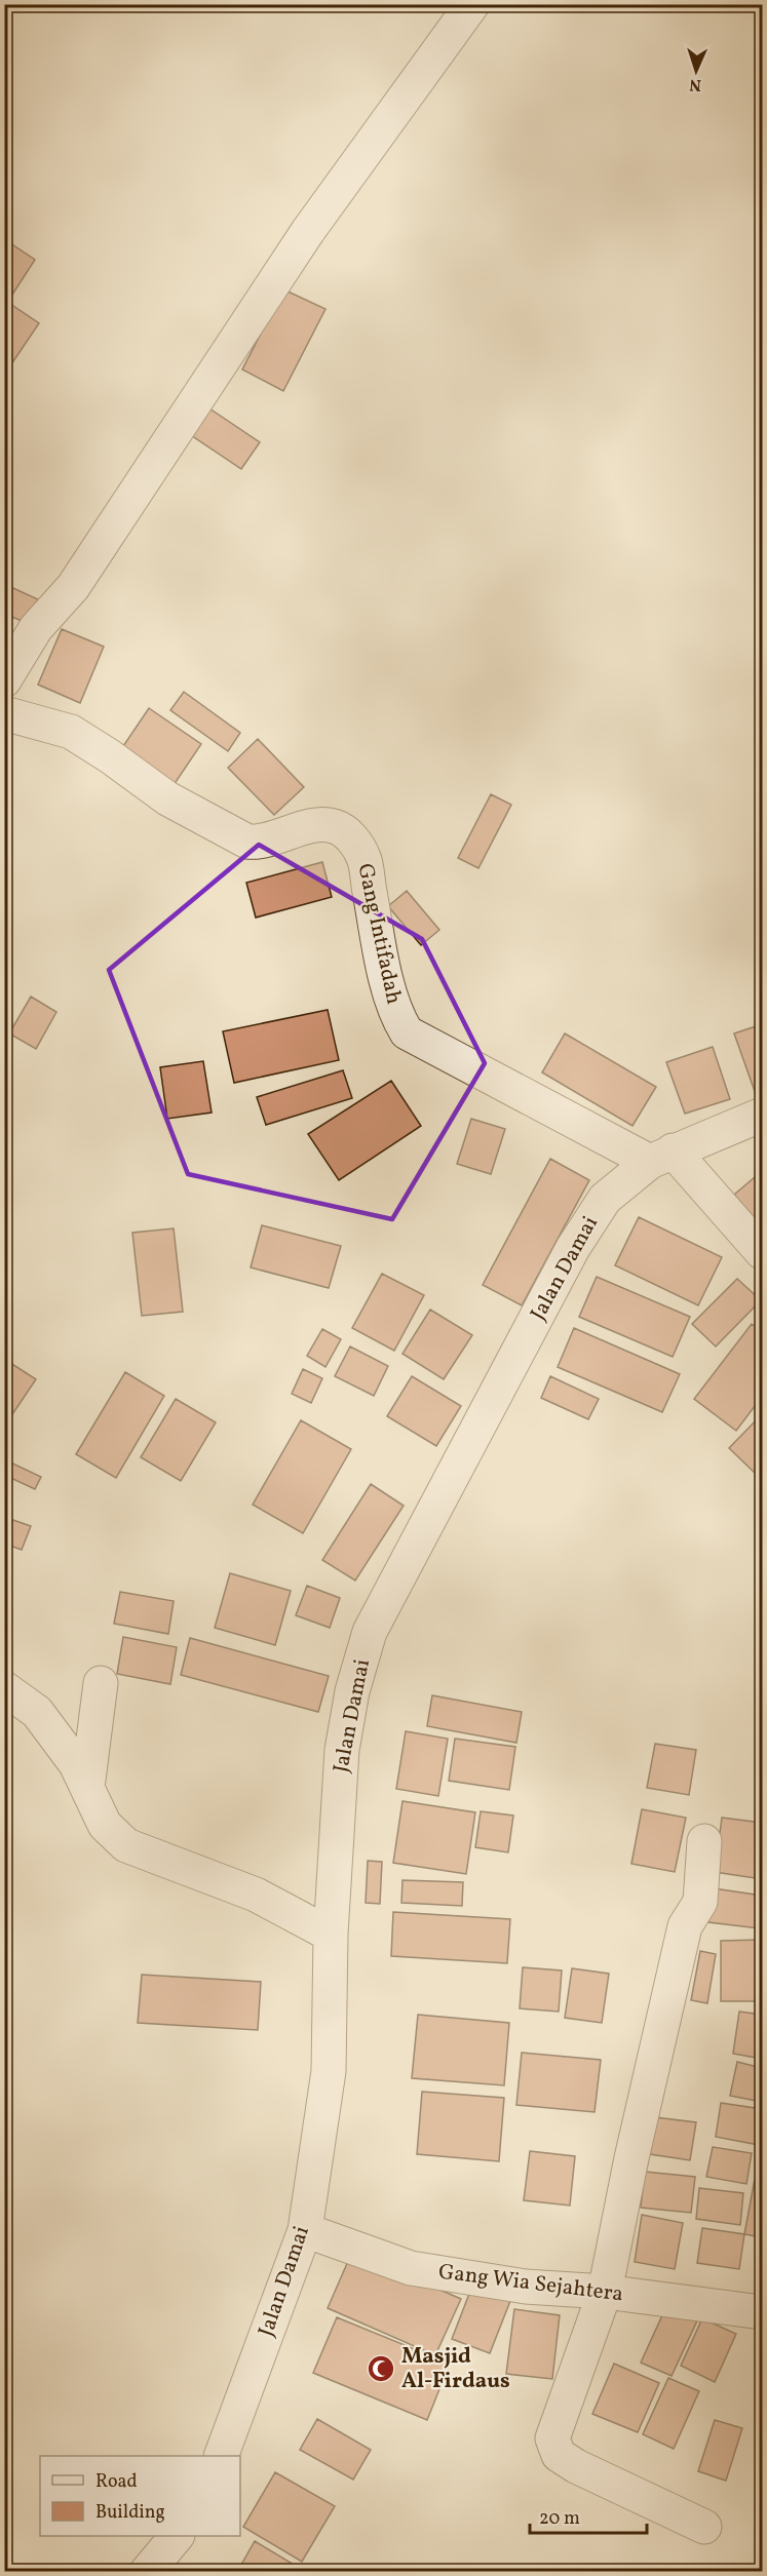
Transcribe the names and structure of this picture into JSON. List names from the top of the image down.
{
  "streets": {
    "street": ["Gang Intifadah", "Jalan Damai", "Gang Wia Sejahtera"]
  },
  "crossings": [
    ["Gang Intifadah", "Jalan Damai"],
    ["Jalan Damai", "Gang Wia Sejahtera"]
  ],
  "places": {
    "mosque": ["Masjid Al-Firdaus"]
  },
  "legend": ["Road", "Building"],
  "scale_bar": "20 m",
  "north": "bottom"
}
